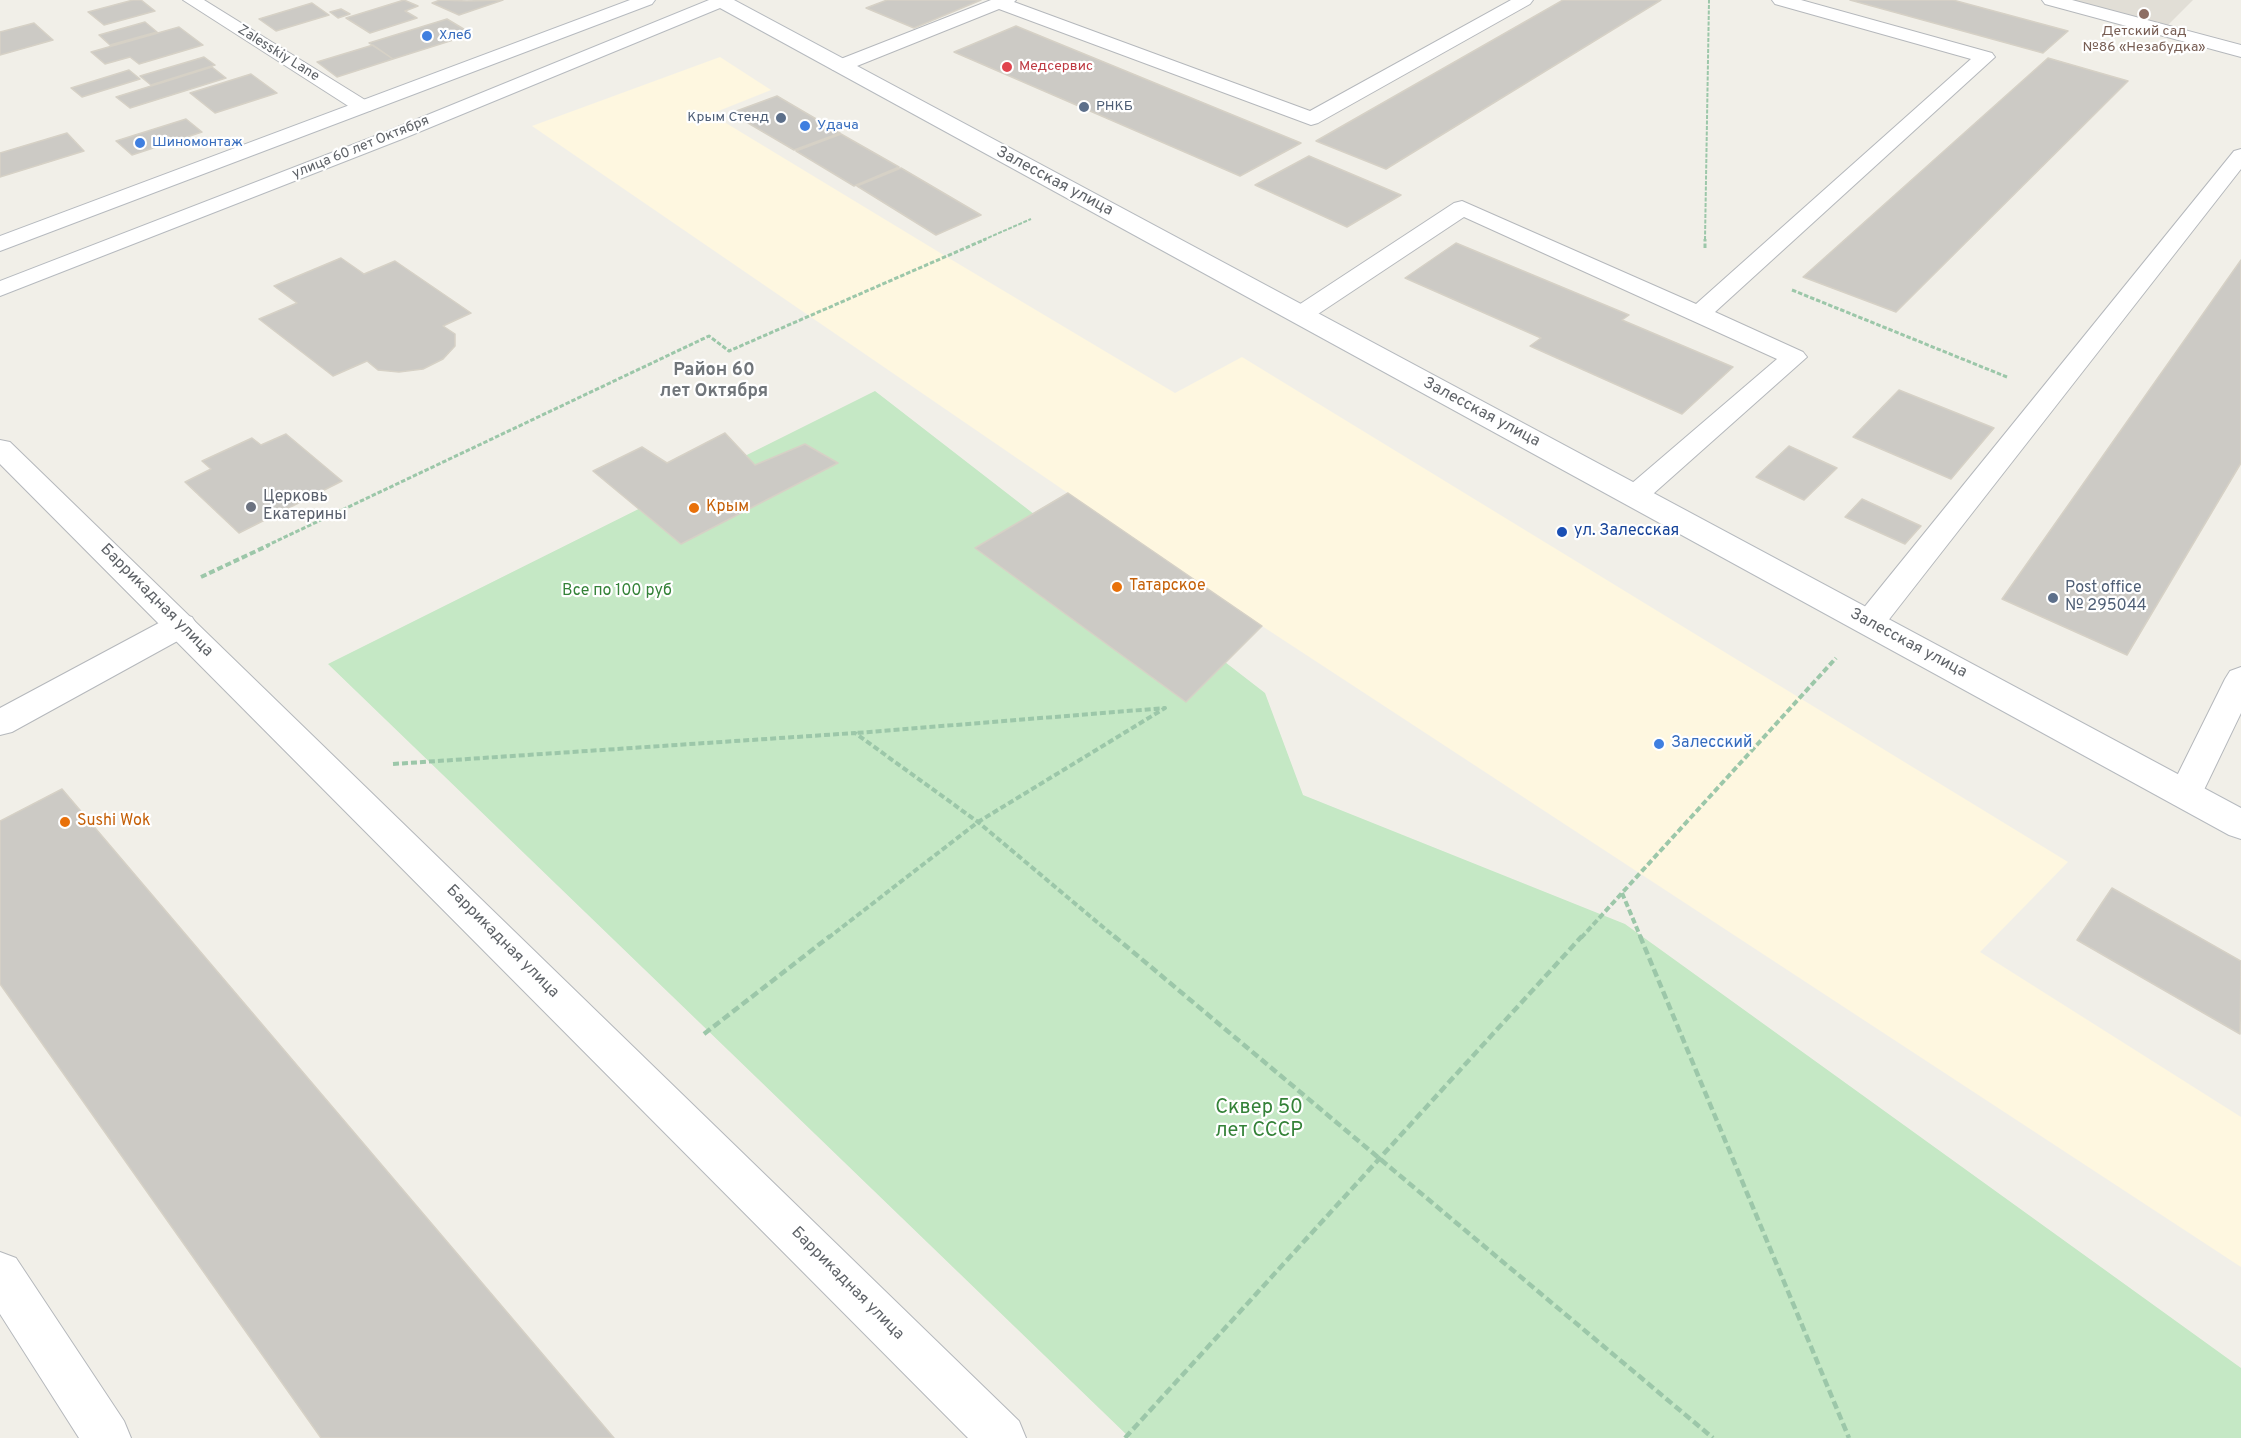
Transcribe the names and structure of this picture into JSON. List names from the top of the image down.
{
  "streets": {
    "main road": [
      "Zalesskiy Lane",
      "улица 60 лет Октября",
      "Залесская улица",
      "Баррикадная улица"
    ]
  },
  "crossings": [
    ["улица 60 лет Октября", "Залесская улица"]
  ],
  "districts": ["Район 60 лет Октября"],
  "parks": ["Все по 100 руб", "Сквер 50 лет СССР"],
  "places": [
    "Детский сад №86 «Незабудка»",
    "Хлеб",
    "Медсервис",
    "РНКБ",
    "Крым Стенд",
    "Удача",
    "Шиномонтаж",
    "Церковь Екатерины",
    "Крым",
    "ул. Залесская",
    "Татарское",
    "Post office № 295044",
    "Залесский",
    "Sushi Wok"
  ]
}
